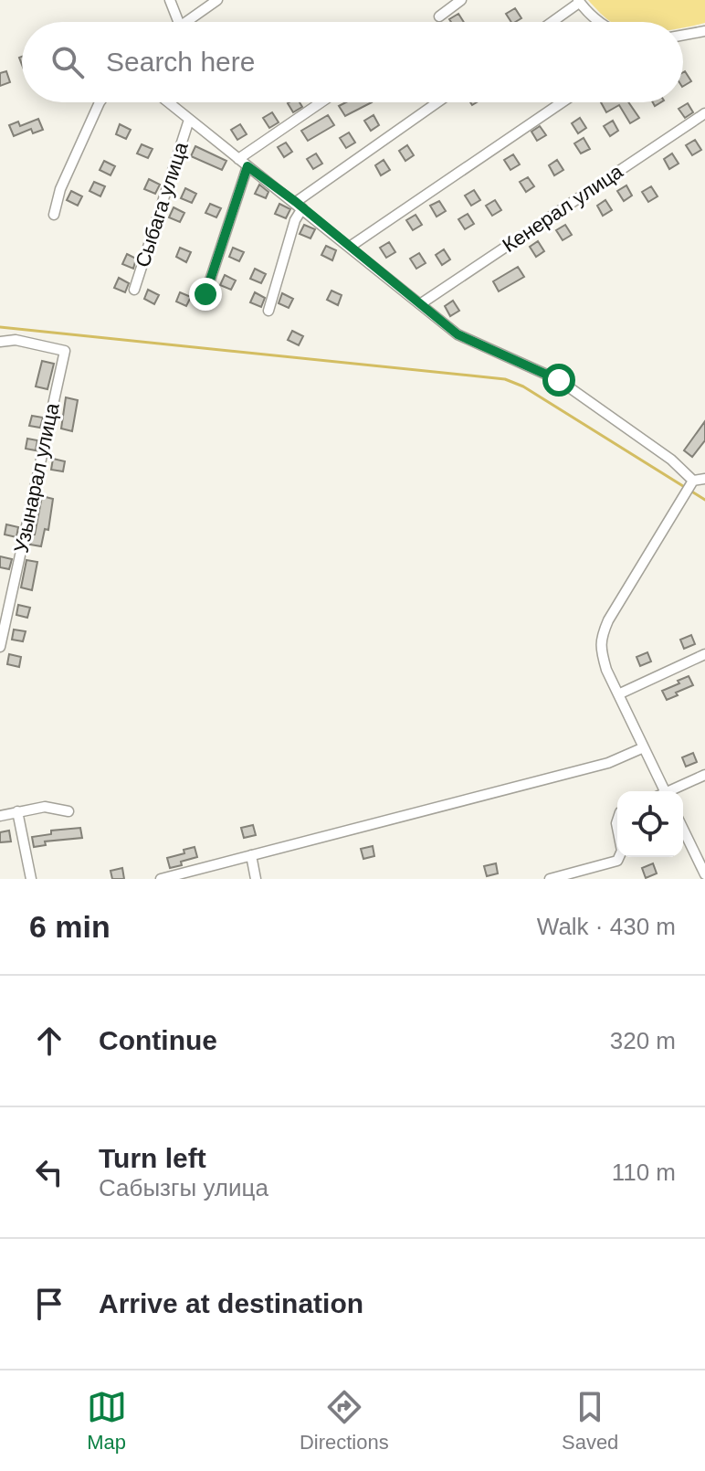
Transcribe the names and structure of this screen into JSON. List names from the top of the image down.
{
  "streets": {
    "street": ["Сыбага улица", "Кенерал улица", "Узынарал улица"]
  },
  "page": {
    "search": "Search here",
    "heading": ["6 min", "Walk · 430 m"],
    "list": [
      ["Continue", "320 m"],
      ["Turn left", "Сабызгы улица", "110 m"],
      "Arrive at destination"
    ],
    "nav": ["Map", "Directions", "Saved"]
  }
}
